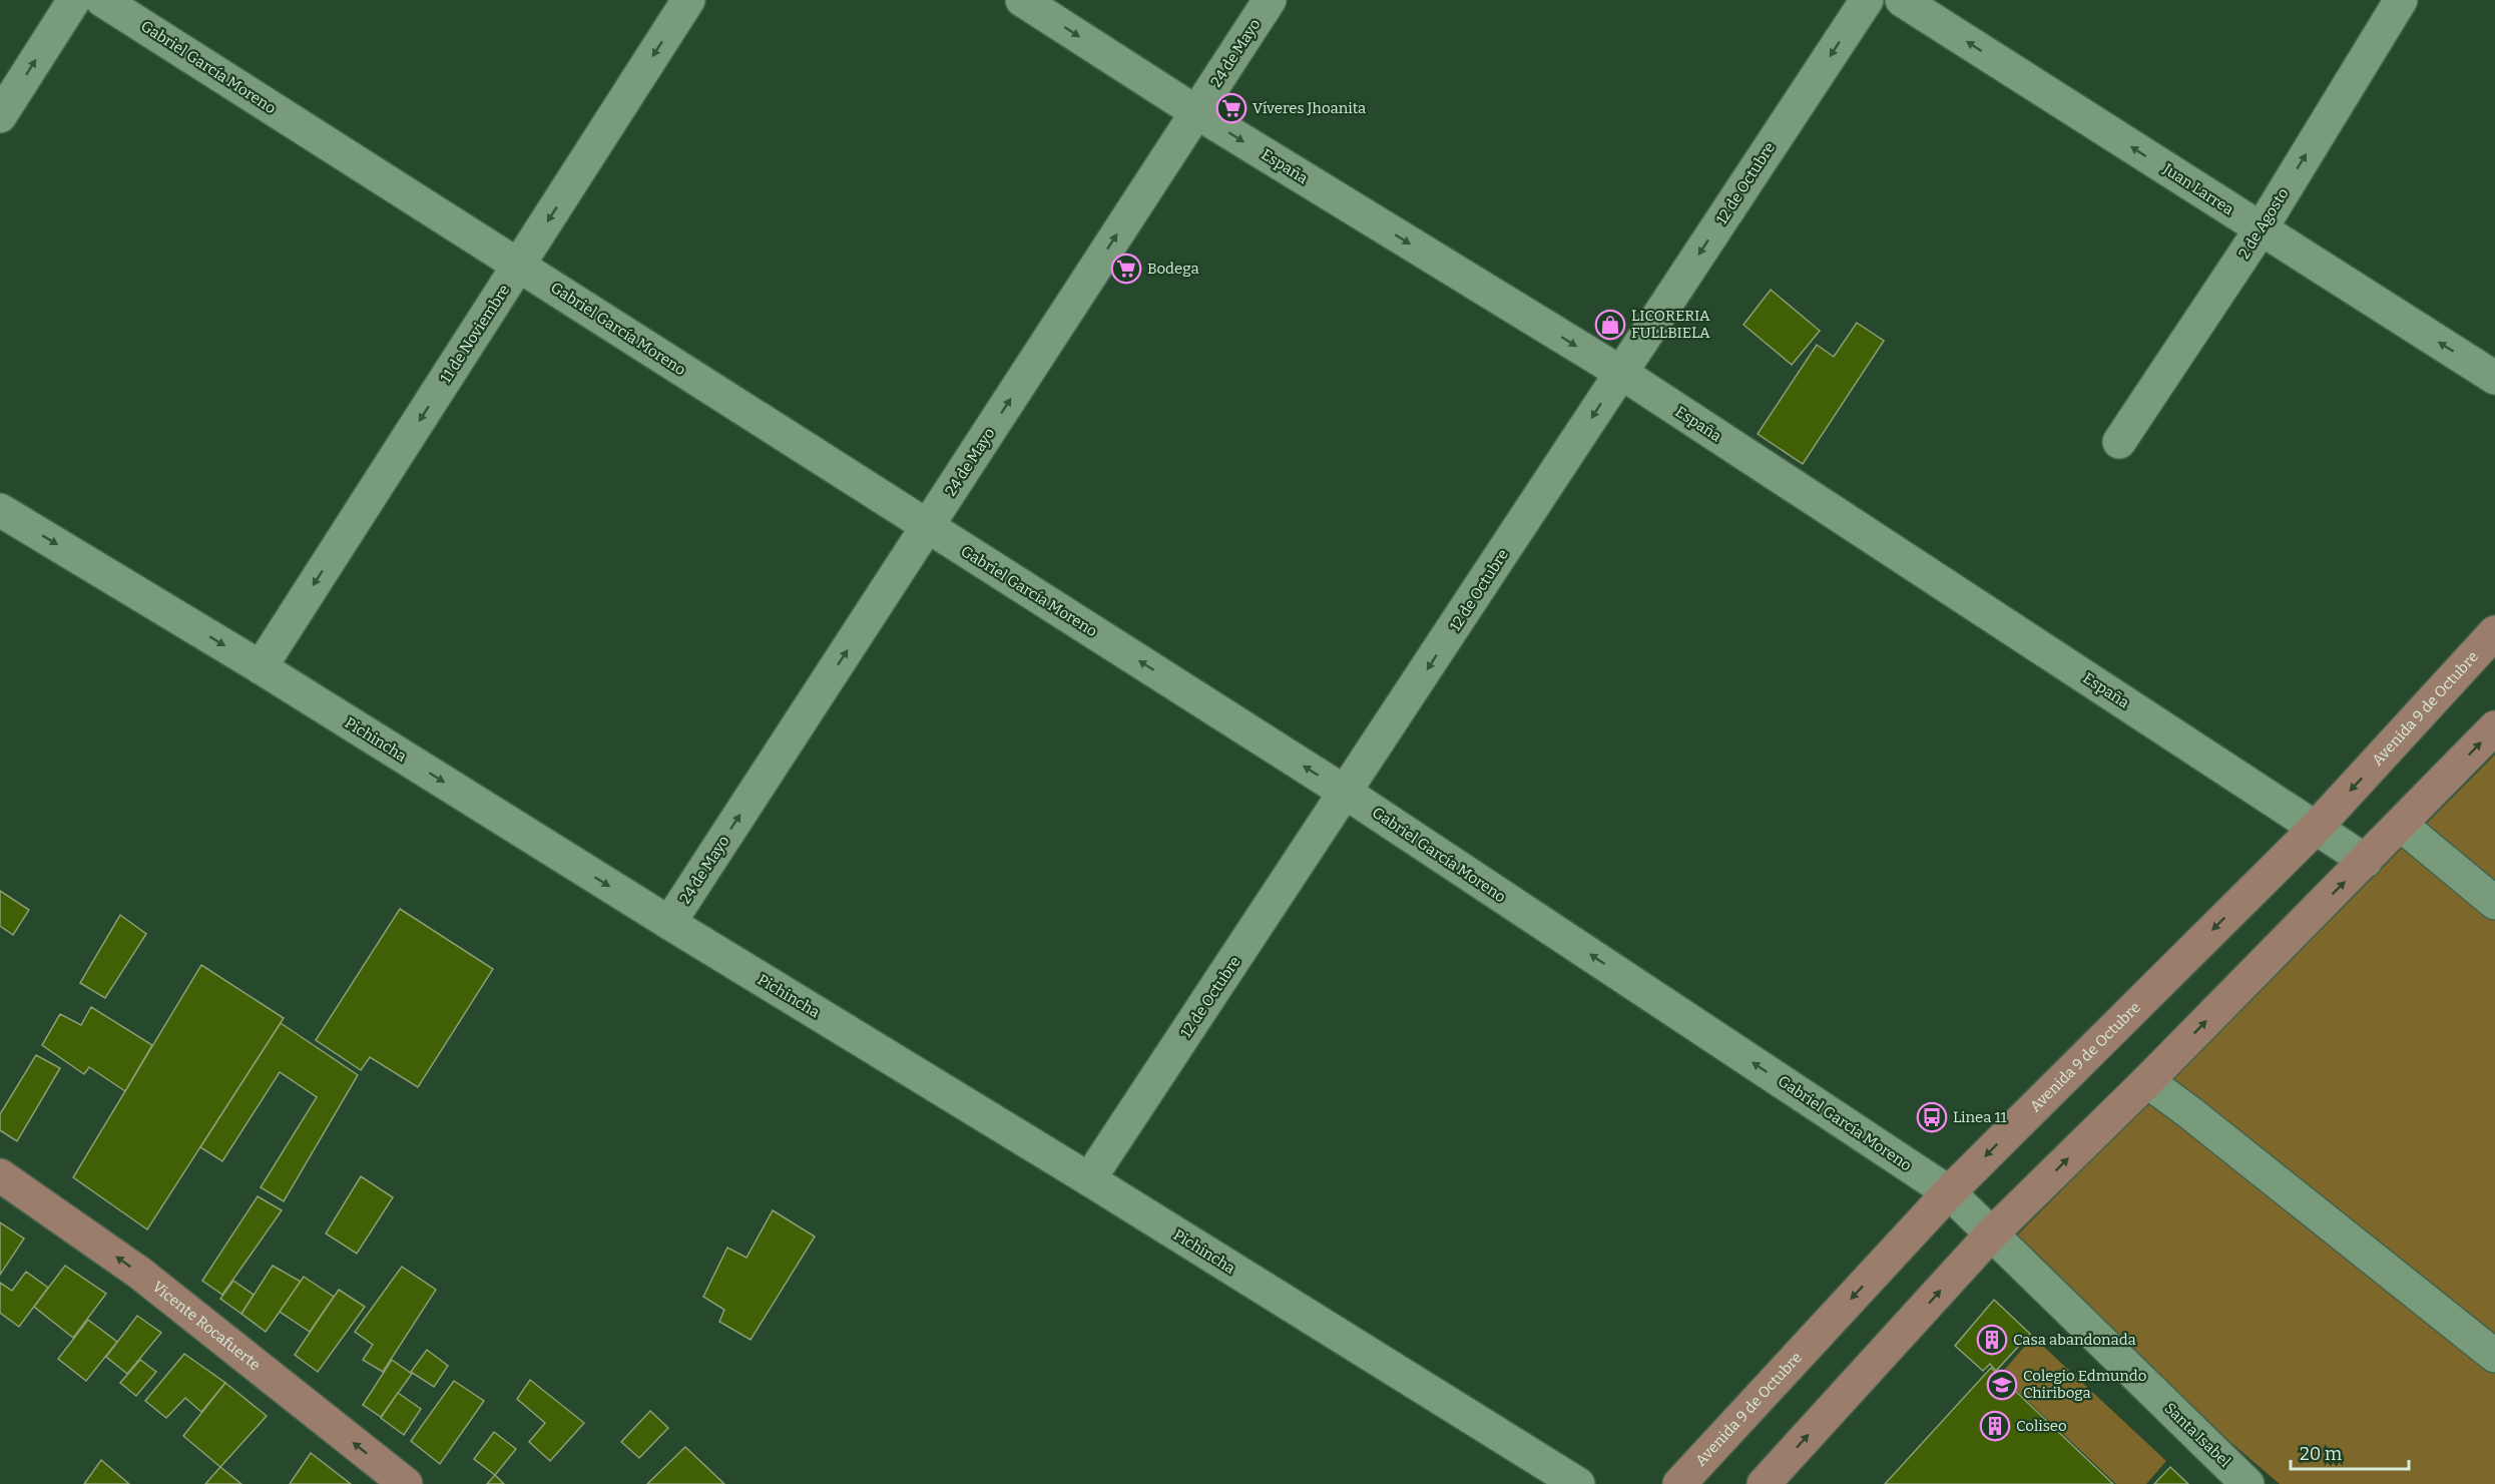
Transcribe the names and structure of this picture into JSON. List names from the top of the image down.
{
  "streets": {
    "main road": ["Avenida 9 de Octubre", "Vicente Rocafuerte"],
    "street": [
      "24 de Mayo",
      "Gabriel García Moreno",
      "España",
      "12 de Octubre",
      "Juan Larrea",
      "2 de Agosto",
      "11 de Noviembre",
      "Pichincha",
      "Santa Isabel"
    ]
  },
  "crossings": [
    ["24 de Mayo", "Gabriel García Moreno"],
    ["24 de Mayo", "España"],
    ["24 de Mayo", "Pichincha"],
    ["Gabriel García Moreno", "12 de Octubre"],
    ["Gabriel García Moreno", "11 de Noviembre"],
    ["Gabriel García Moreno", "Avenida 9 de Octubre"],
    ["Gabriel García Moreno", "Santa Isabel"],
    ["España", "12 de Octubre"],
    ["España", "Avenida 9 de Octubre"],
    ["12 de Octubre", "Pichincha"],
    ["Juan Larrea", "2 de Agosto"],
    ["11 de Noviembre", "Pichincha"]
  ],
  "one_way": [
    "24 de Mayo",
    "Gabriel García Moreno",
    "España",
    "12 de Octubre",
    "Juan Larrea",
    "2 de Agosto",
    "11 de Noviembre",
    "Pichincha",
    "Vicente Rocafuerte"
  ],
  "places": {
    "supermarket": ["Víveres Jhoanita", "Bodega"],
    "shop": ["LICORERIA FULLBIELA"],
    "bus stop": ["Linea 11"],
    "building": ["Casa abandonada", "Coliseo"],
    "school or university": ["Colegio Edmundo Chiriboga"]
  },
  "scale_bar": "20 m"
}
